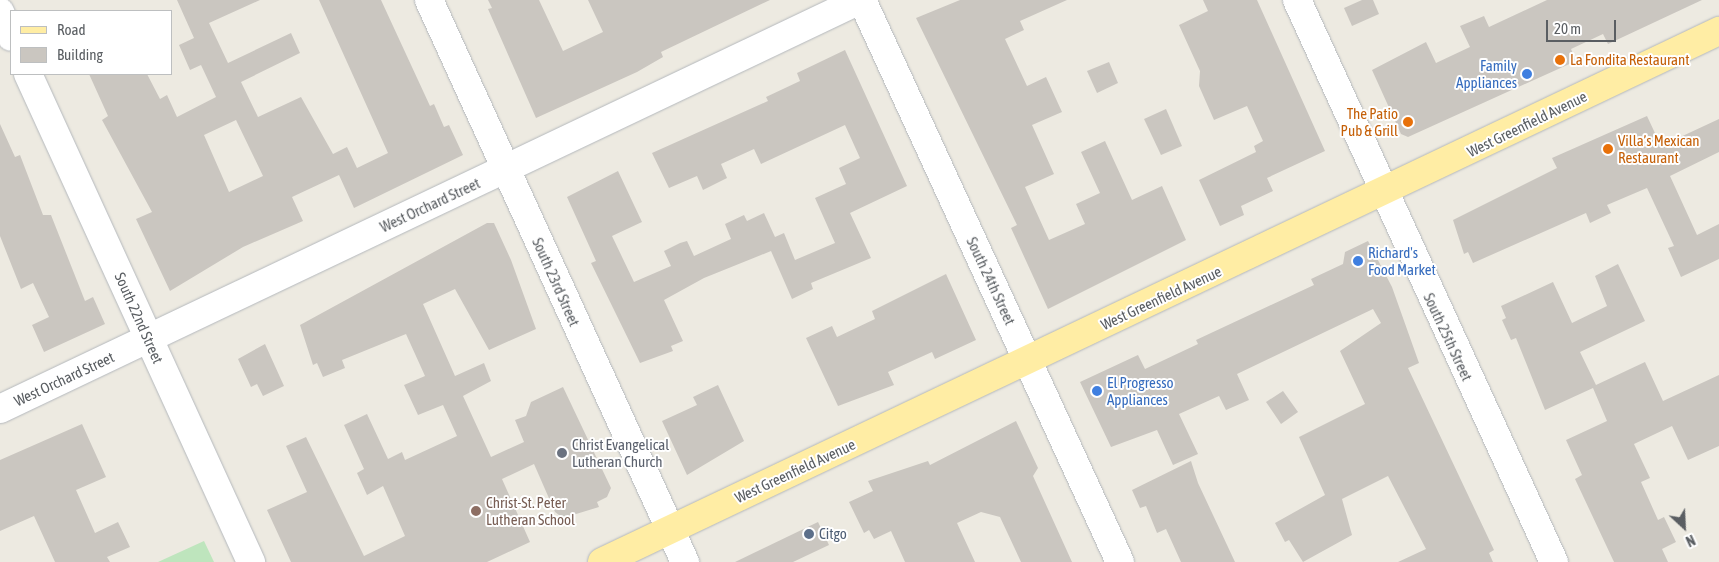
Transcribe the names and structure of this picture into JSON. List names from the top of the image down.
{
  "streets": {
    "main road": ["West Greenfield Avenue"],
    "street": [
      "West Orchard Street",
      "South 24th Street",
      "South 23rd Street",
      "South 22nd Street",
      "South 25th Street"
    ]
  },
  "crossings": [
    ["West Greenfield Avenue", "South 24th Street"],
    ["West Greenfield Avenue", "South 23rd Street"],
    ["West Greenfield Avenue", "South 25th Street"],
    ["West Orchard Street", "South 24th Street"],
    ["West Orchard Street", "South 23rd Street"],
    ["West Orchard Street", "South 22nd Street"]
  ],
  "places": [
    "La Fondita Restaurant",
    "Family Appliances",
    "The Patio Pub & Grill",
    "Villa’s Mexican Restaurant",
    "Richard's Food Market",
    "El Progresso Appliances",
    "Christ Evangelical Lutheran Church",
    "Christ-St. Peter Lutheran School",
    "Citgo"
  ],
  "legend": ["Road", "Building"],
  "scale_bar": "20 m",
  "north": "bottom right"
}
